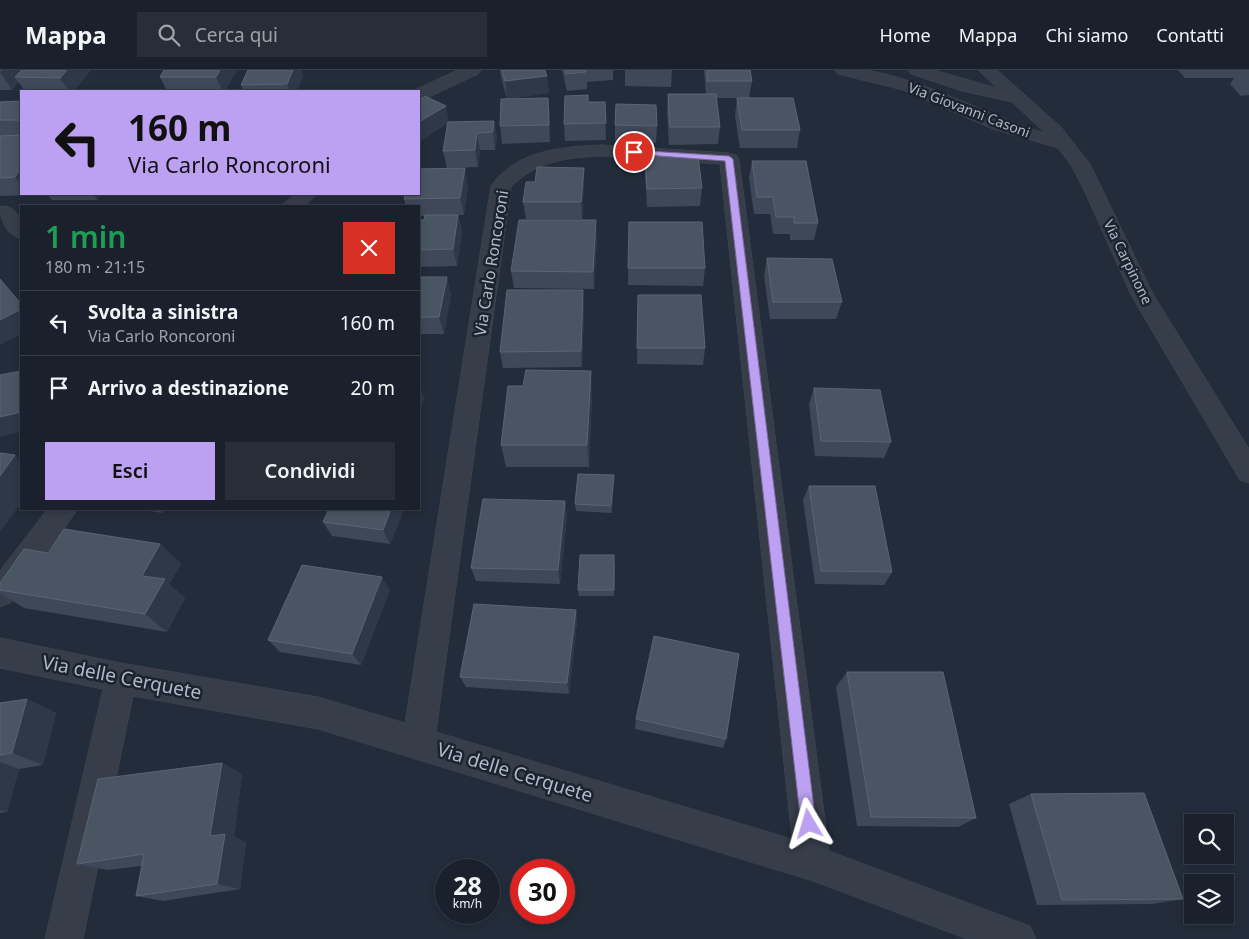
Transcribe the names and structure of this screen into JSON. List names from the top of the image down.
{
  "streets": {
    "street": [
      "Via Giovanni Casoni",
      "Via Carpinone",
      "Via Carlo Roncoroni",
      "Via delle Cerquete"
    ]
  },
  "crossings": [
    ["Via Giovanni Casoni", "Via Carpinone"],
    ["Via Carlo Roncoroni", "Via delle Cerquete"]
  ],
  "page": {
    "header": "Mappa",
    "search": "Cerca qui",
    "nav": [
      "Home",
      "Mappa",
      "Chi siamo",
      "Contatti"
    ],
    "turn": ["160 m", "Via Carlo Roncoroni"],
    "heading": ["1 min", "180 m · 21:15"],
    "list": [
      {
        "name": "Svolta a sinistra",
        "note": "Via Carlo Roncoroni",
        "value": "160 m"
      },
      {
        "name": "Arrivo a destinazione",
        "value": "20 m"
      }
    ],
    "buttons": ["Esci", "Condividi"],
    "speed": "28 km/h",
    "limit": "30"
  }
}
